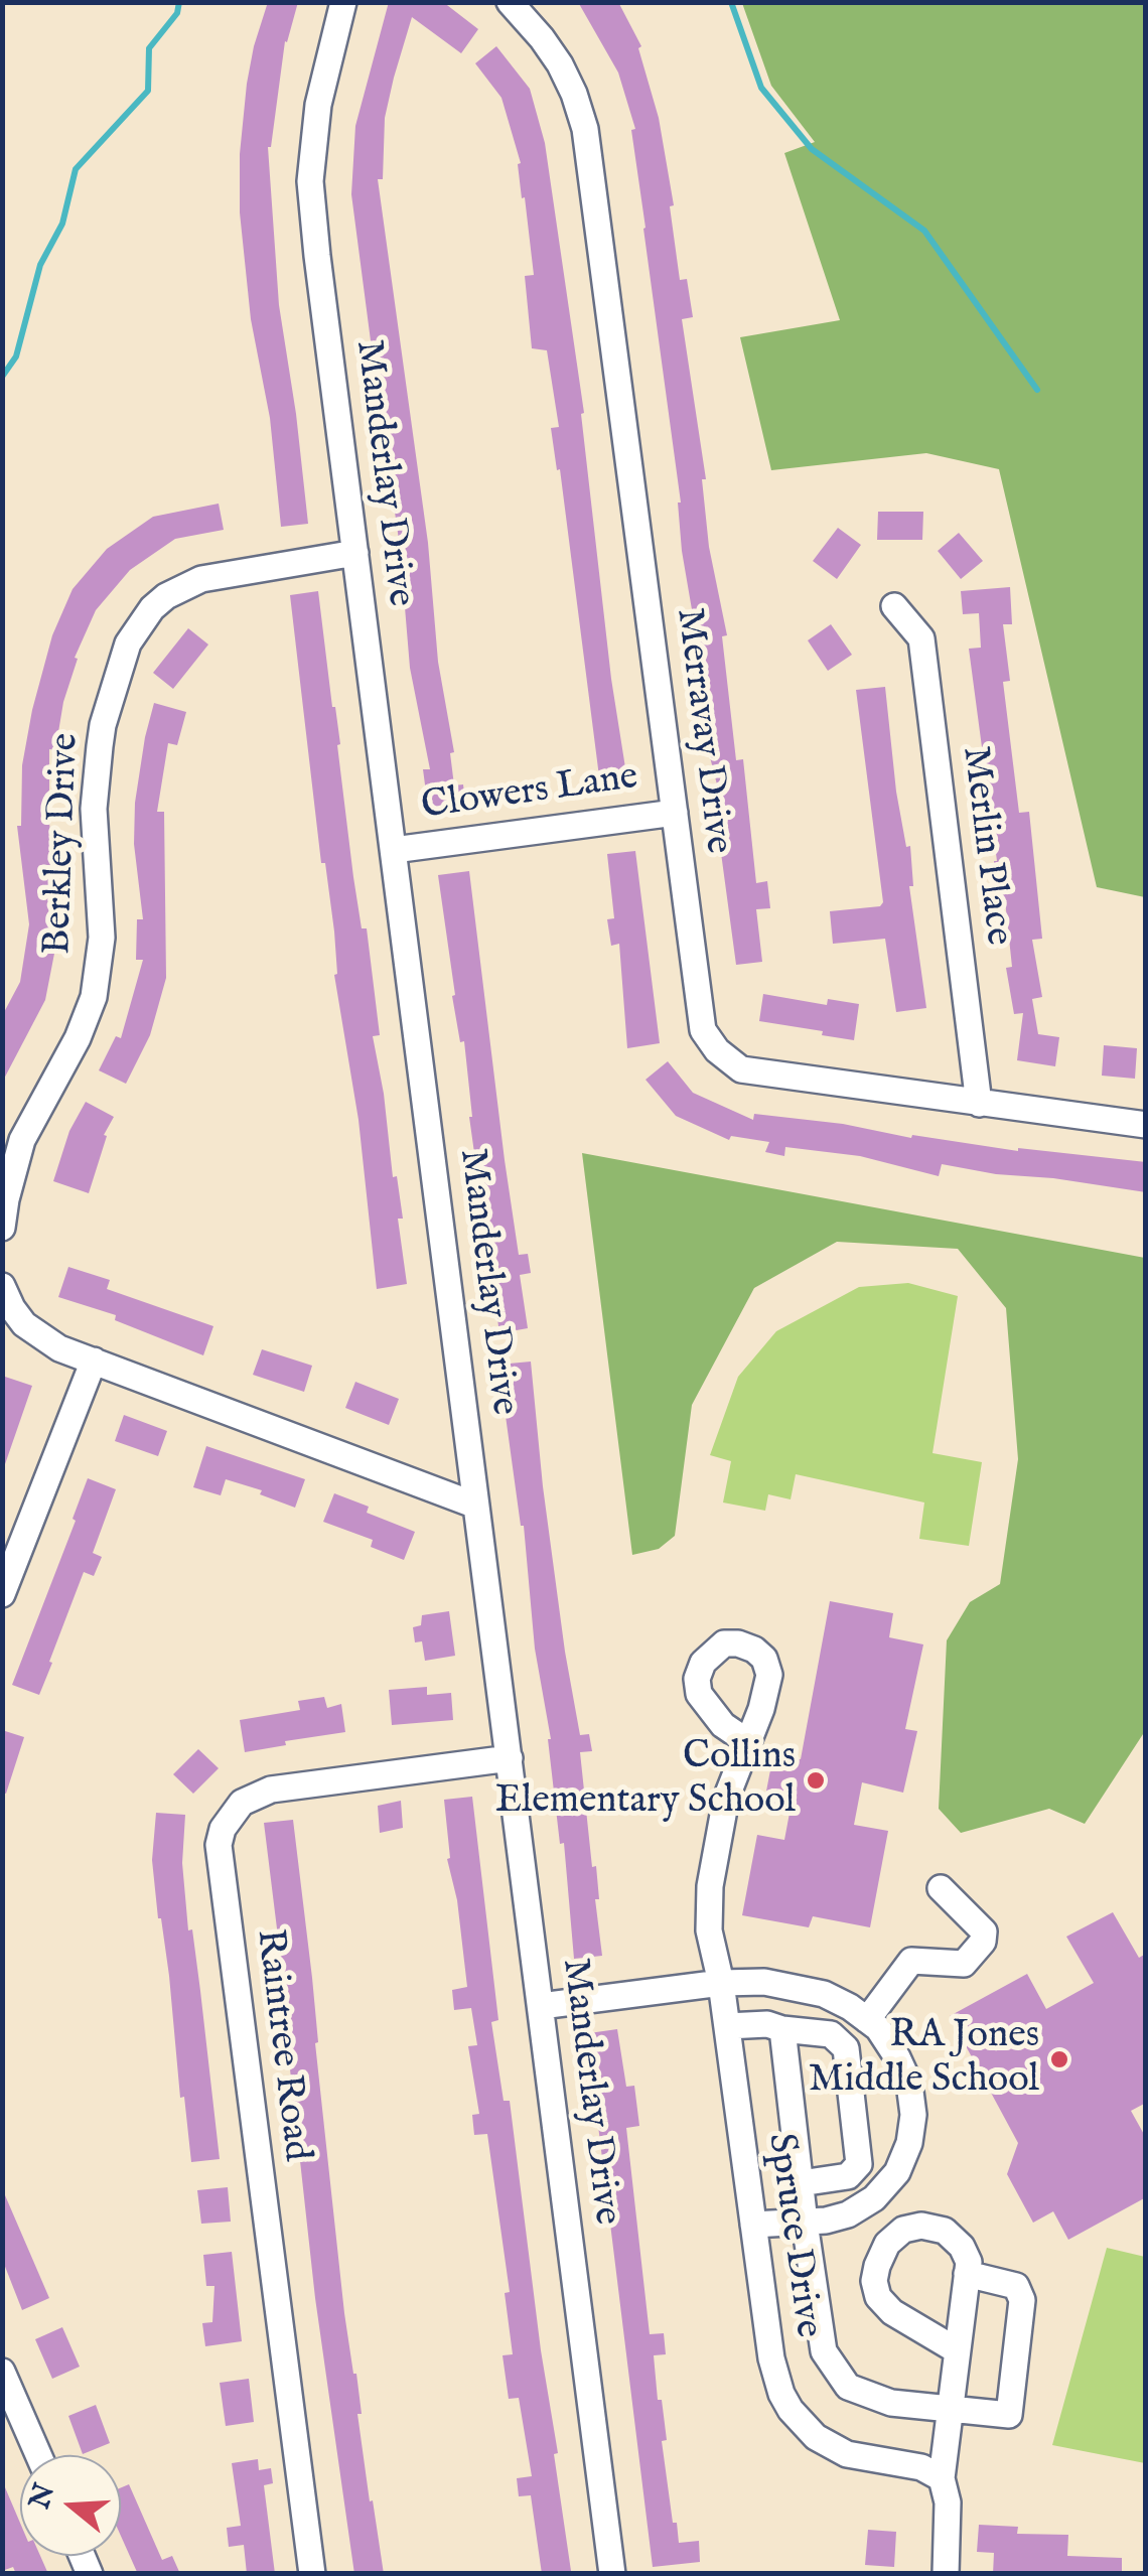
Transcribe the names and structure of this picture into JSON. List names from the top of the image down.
{
  "streets": {
    "street": [
      "Manderlay Drive",
      "Merravay Drive",
      "Clowers Lane",
      "Berkley Drive",
      "Merlin Place",
      "Raintree Road",
      "Spruce Drive"
    ]
  },
  "crossings": [
    ["Manderlay Drive", "Clowers Lane"],
    ["Manderlay Drive", "Berkley Drive"],
    ["Manderlay Drive", "Raintree Road"],
    ["Merravay Drive", "Clowers Lane"],
    ["Merravay Drive", "Merlin Place"]
  ],
  "places": ["Collins Elementary School", "RA Jones Middle School"],
  "north": "left"
}
